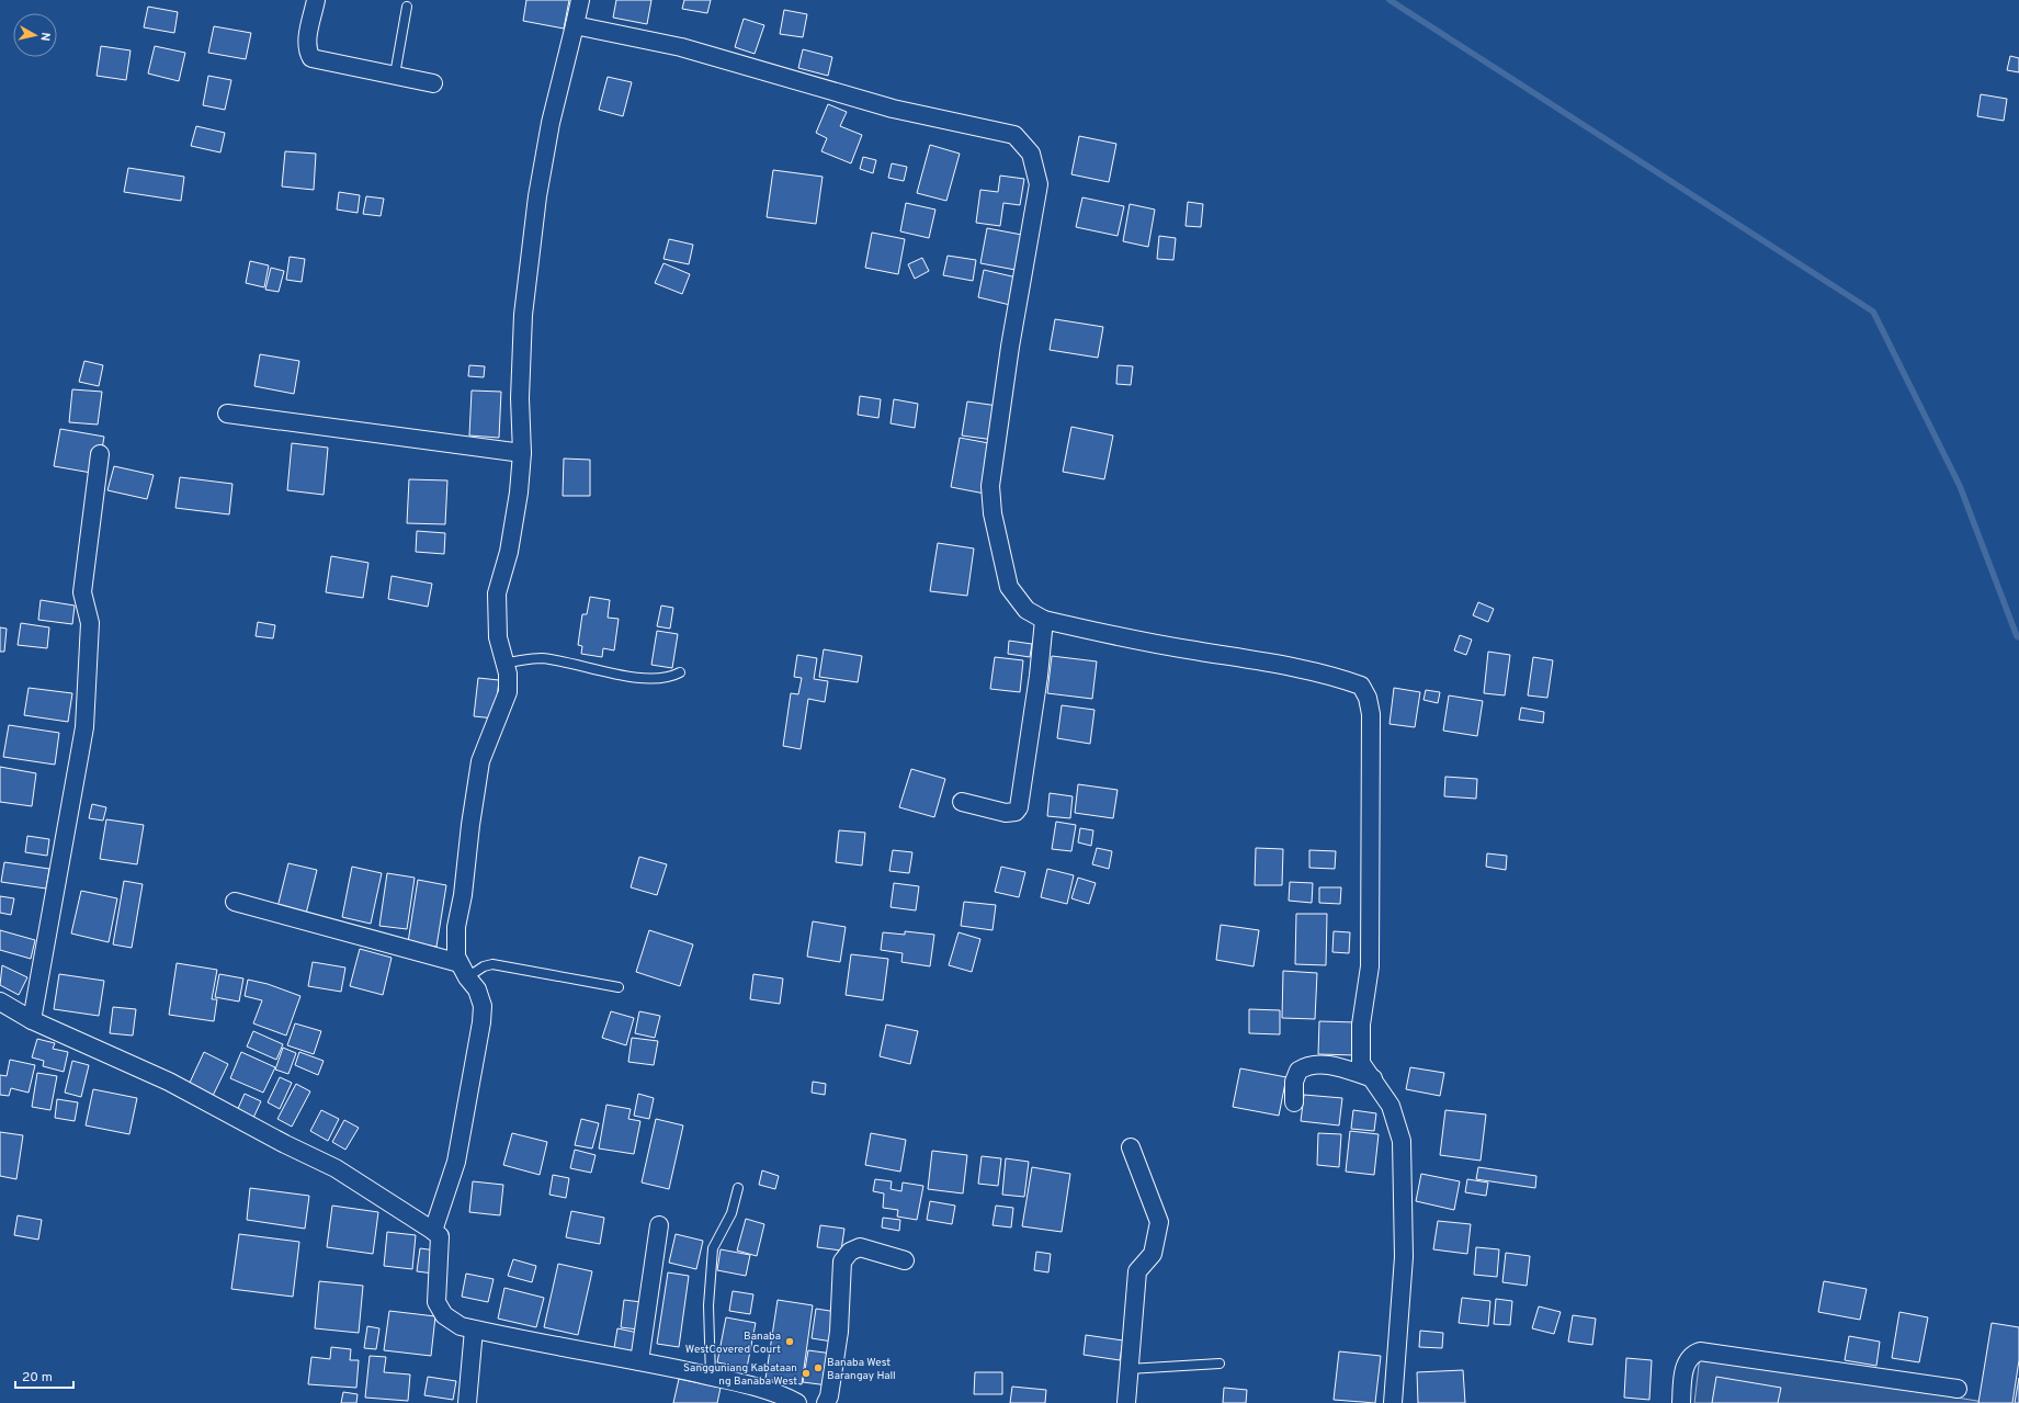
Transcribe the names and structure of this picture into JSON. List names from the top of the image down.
{
  "places": ["Banaba WestCovered Court", "Banaba West Barangay Hall", "Sangguniang Kabataan ng Banaba West"],
  "scale_bar": "20 m",
  "north": "right"
}
